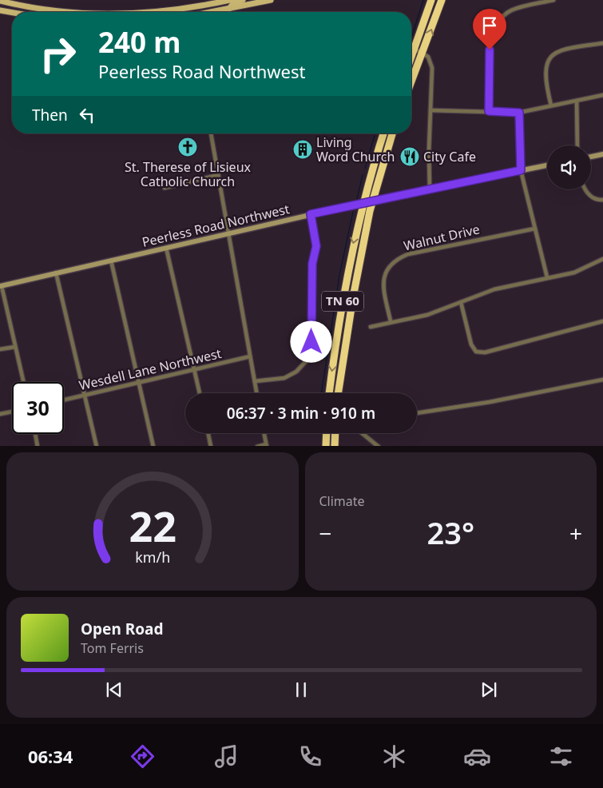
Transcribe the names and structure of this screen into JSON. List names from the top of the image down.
{
  "streets": {
    "highway": ["TN 60"],
    "street": ["Peerless Road Northwest", "Walnut Drive", "Wesdell Lane Northwest"]
  },
  "crossings": [
    ["Peerless Road Northwest", "TN 60"]
  ],
  "places": {
    "church": ["St. Therese of Lisieux Catholic Church"],
    "building": ["Living Word Church"],
    "restaurant": ["City Cafe"]
  },
  "page": {
    "turn": ["240 m", "Peerless Road Northwest"],
    "then": "Then",
    "limit": "30",
    "trip": "06:37 · 3 min · 910 m",
    "tile": "Climate",
    "heat": ["−", "23°", "+"],
    "song": ["Open Road", "Tom Ferris"],
    "tabs": "06:34",
    "gauge": ["22", "km/h"]
  }
}
